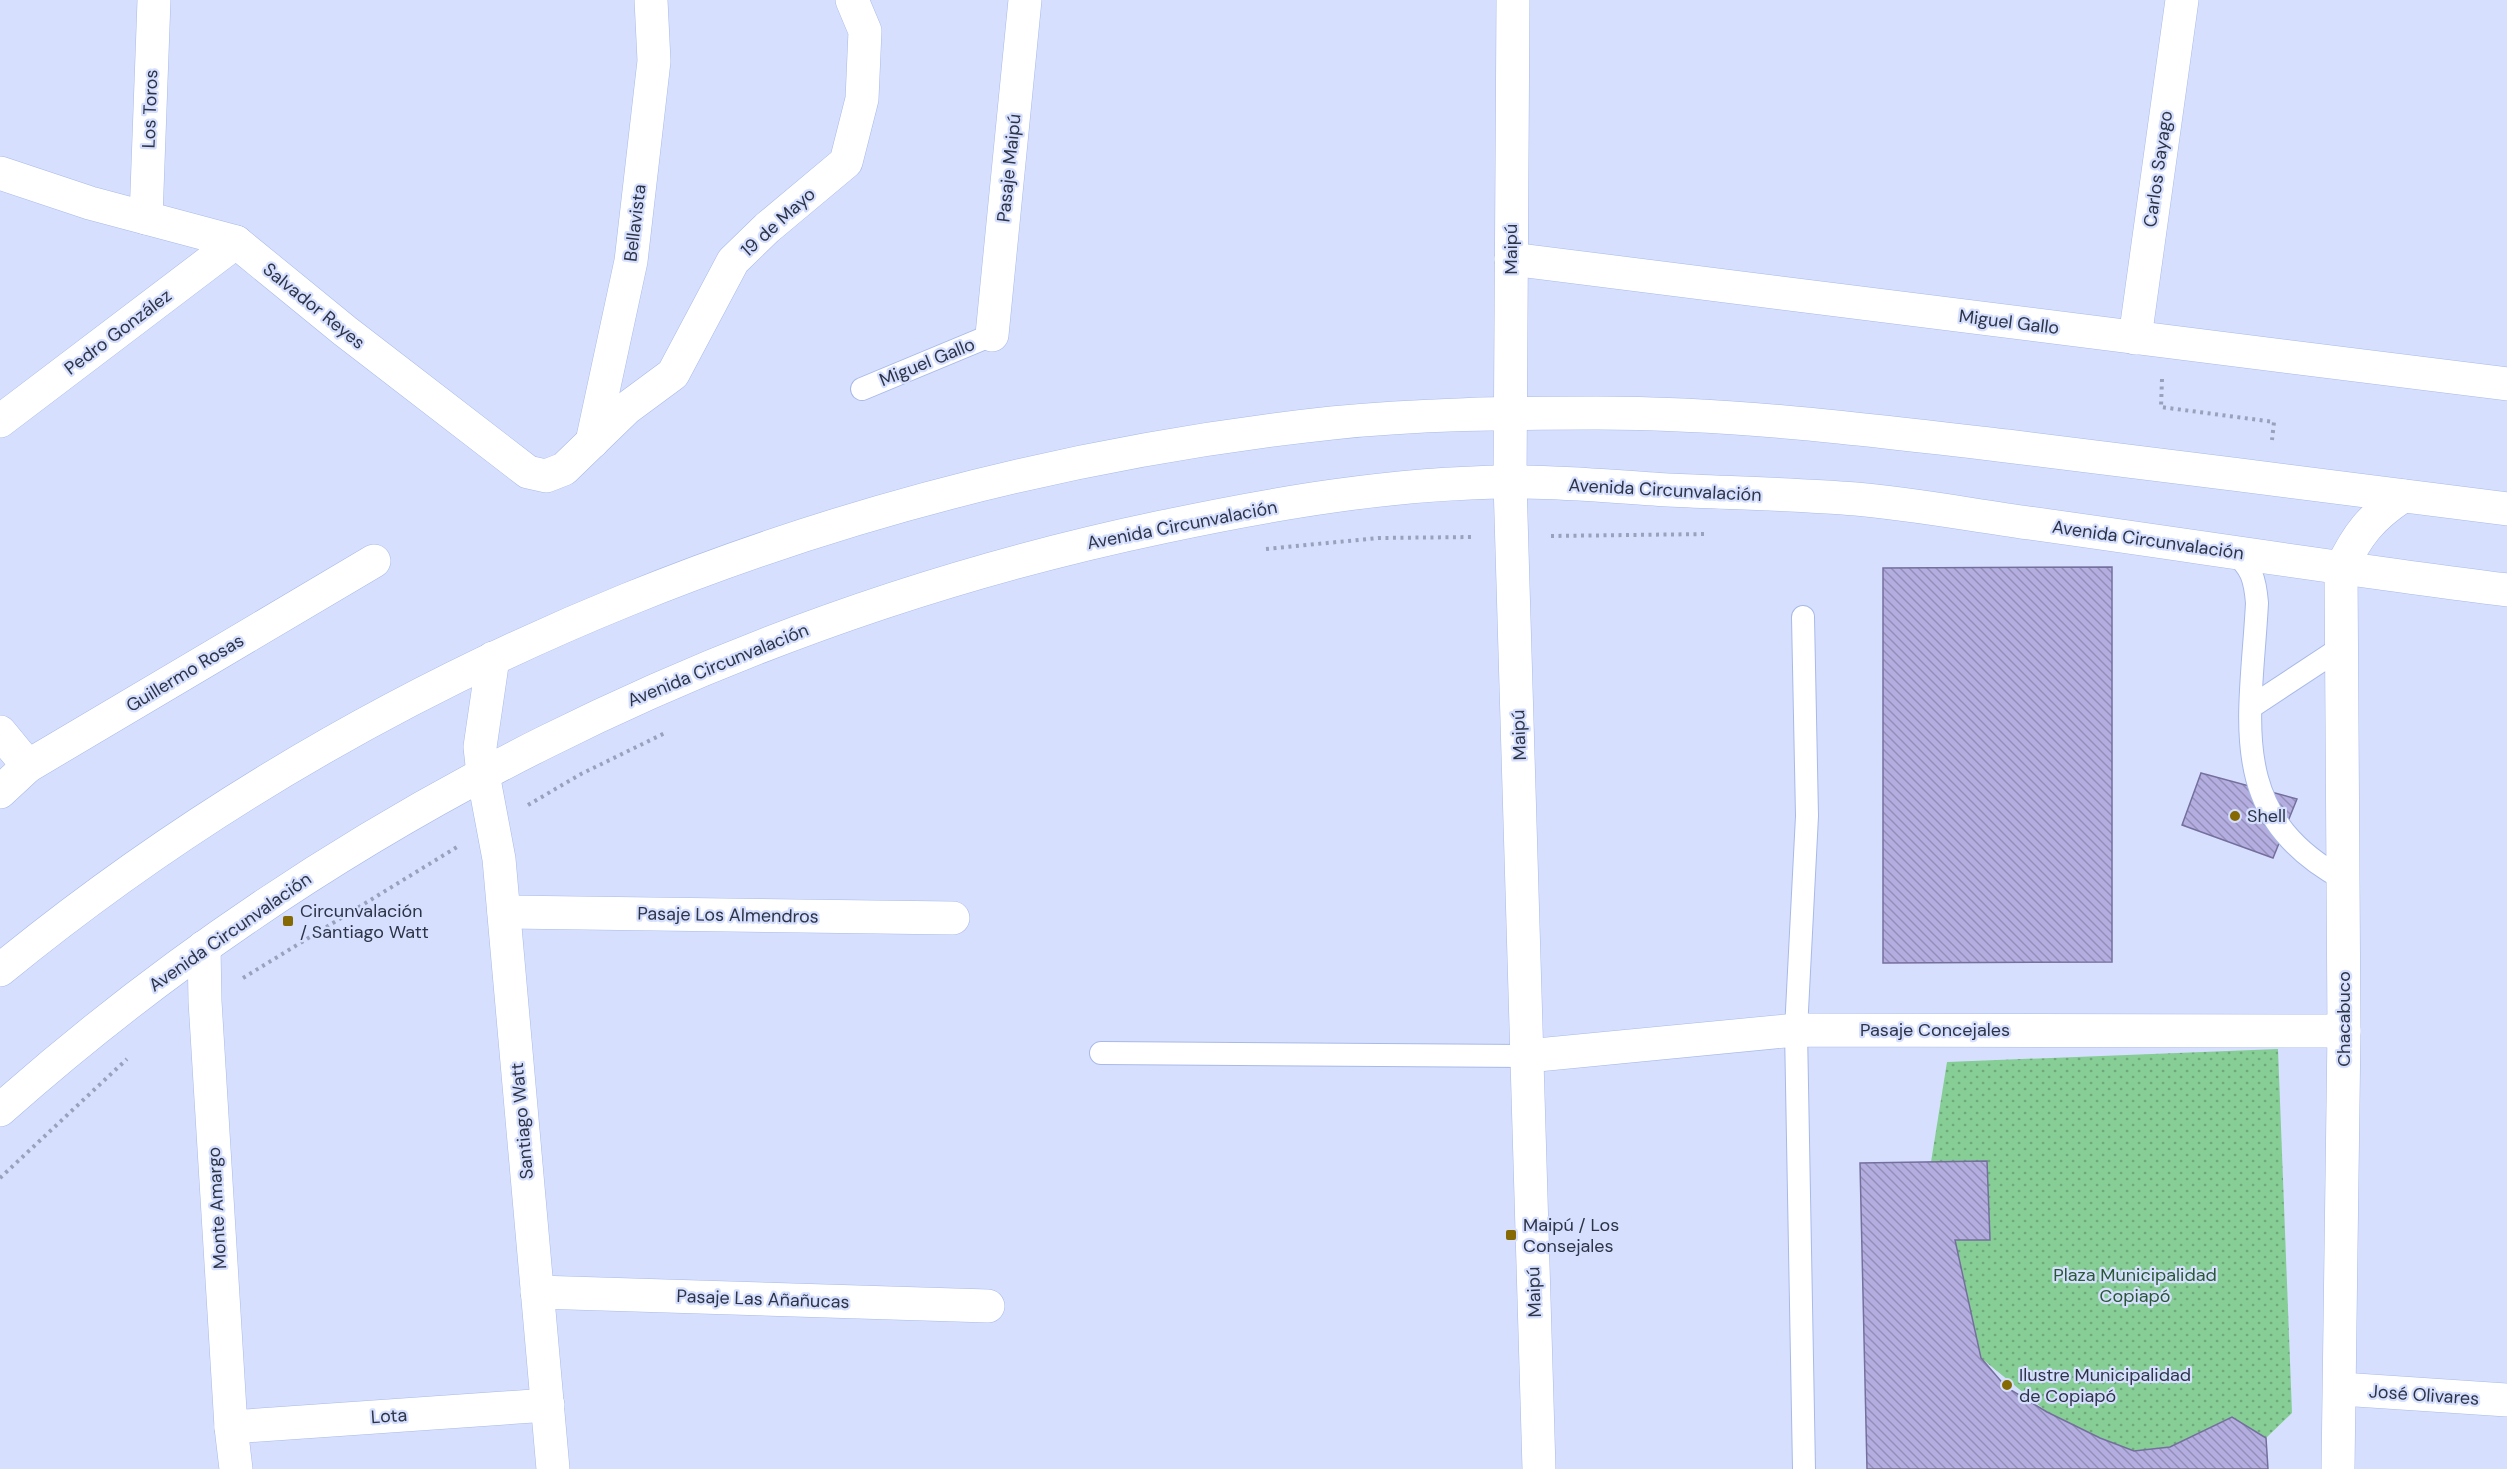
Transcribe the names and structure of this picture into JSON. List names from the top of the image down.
{
  "streets": {
    "main road": [
      "Los Toros",
      "Pasaje Maipú",
      "Carlos Sayago",
      "19 de Mayo",
      "Bellavista",
      "Maipú",
      "Salvador Reyes",
      "Miguel Gallo",
      "Pedro González",
      "Avenida Circunvalación",
      "Guillermo Rosas",
      "Pasaje Los Almendros",
      "Chacabuco",
      "Pasaje Concejales",
      "Santiago Watt",
      "Monte Amargo",
      "Pasaje Las Añañucas",
      "José Olivares",
      "Lota"
    ]
  },
  "crossings": [
    ["Los Toros", "Salvador Reyes"],
    ["Pasaje Maipú", "Miguel Gallo"],
    ["Carlos Sayago", "Miguel Gallo"],
    ["19 de Mayo", "Bellavista"],
    ["19 de Mayo", "Salvador Reyes"],
    ["Bellavista", "Salvador Reyes"],
    ["Maipú", "Miguel Gallo"],
    ["Maipú", "Avenida Circunvalación"],
    ["Maipú", "Pasaje Concejales"],
    ["Salvador Reyes", "Pedro González"],
    ["Avenida Circunvalación", "Chacabuco"],
    ["Avenida Circunvalación", "Santiago Watt"],
    ["Avenida Circunvalación", "Monte Amargo"],
    ["Pasaje Los Almendros", "Santiago Watt"],
    ["Chacabuco", "Pasaje Concejales"],
    ["Chacabuco", "José Olivares"],
    ["Santiago Watt", "Pasaje Las Añañucas"],
    ["Santiago Watt", "Lota"],
    ["Monte Amargo", "Lota"]
  ],
  "parks": ["Plaza Municipalidad Copiapó"],
  "places": {
    "other": ["Shell", "Ilustre Municipalidad de Copiapó"],
    "transit": ["Circunvalación / Santiago Watt", "Maipú / Los Consejales"]
  }
}
